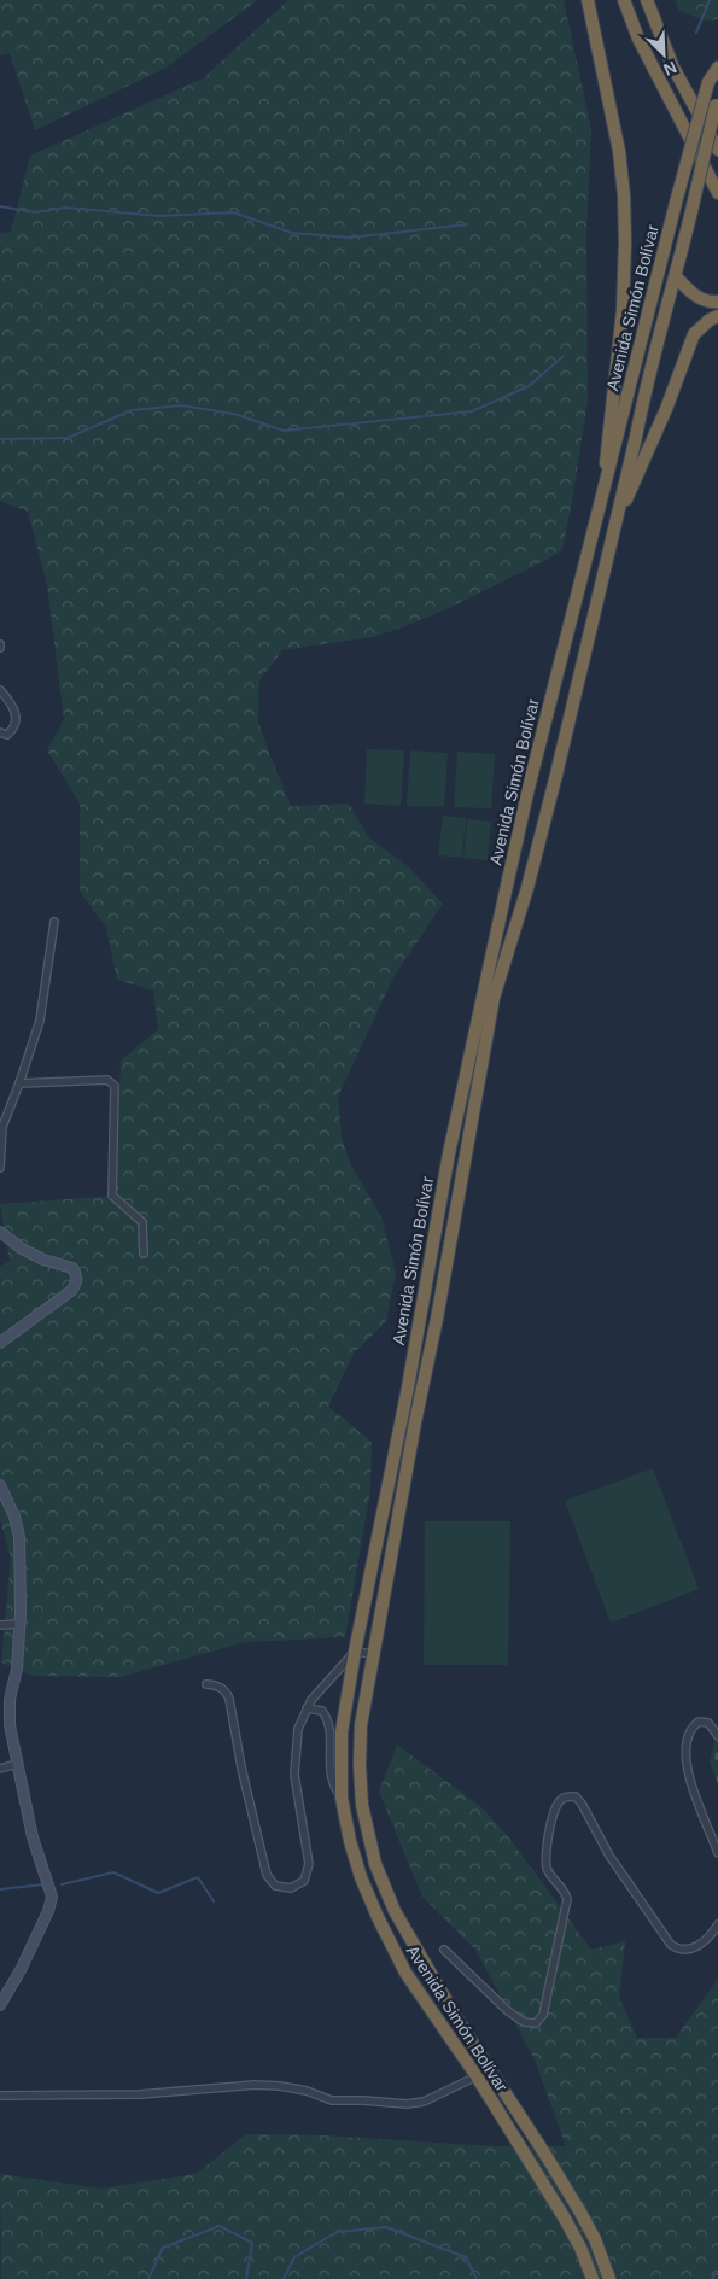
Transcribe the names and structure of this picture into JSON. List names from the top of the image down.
{
  "streets": {
    "highway": ["Avenida Simón Bolívar"]
  },
  "north": "bottom right"
}
